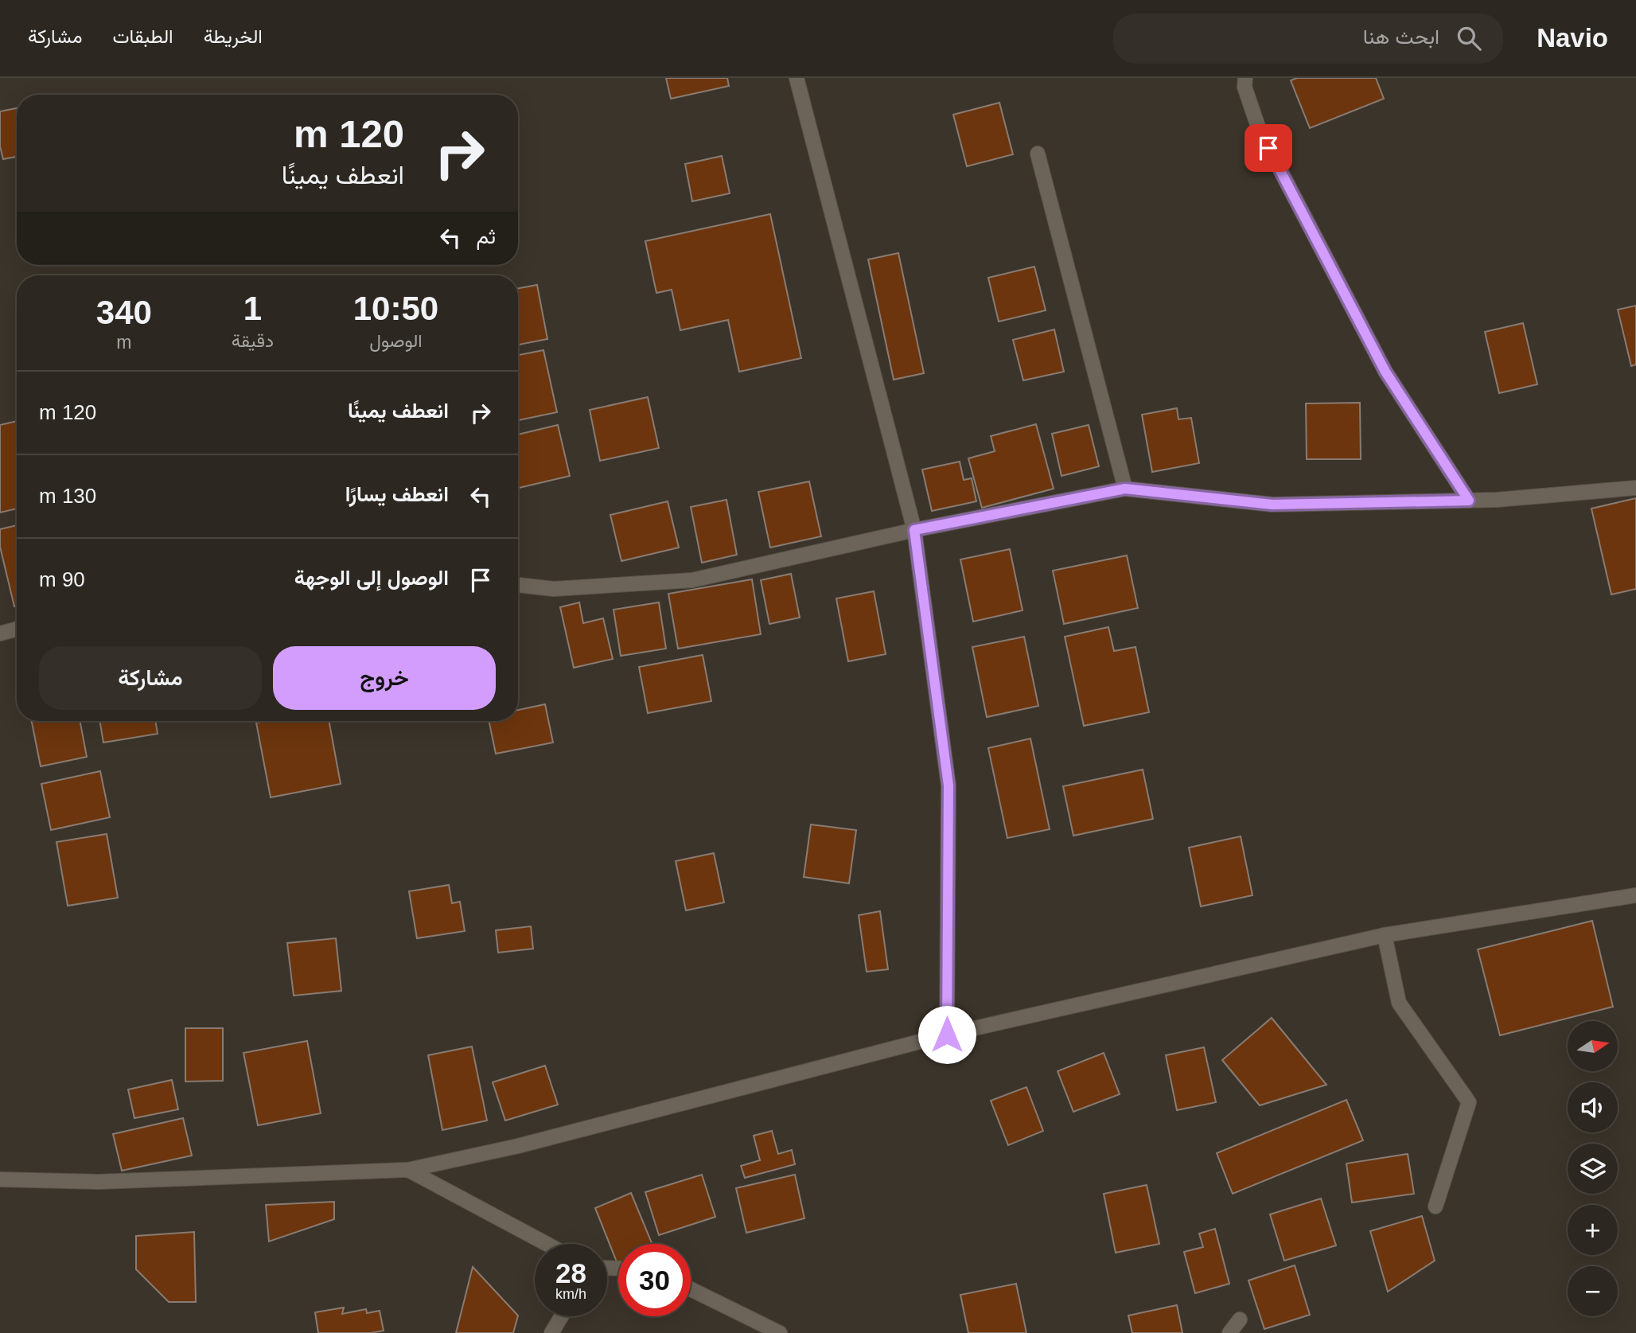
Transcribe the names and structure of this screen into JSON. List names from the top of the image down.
{
  "north": "right",
  "page": {
    "header": "Navio",
    "search": "ابحث هنا",
    "nav": ["الخريطة", "الطبقات", "مشاركة"],
    "turn": ["120 m", "انعطف يمينًا"],
    "then": "ثم",
    "eta": [
      "10:50",
      "الوصول",
      "1",
      "دقيقة",
      "340",
      "m"
    ],
    "list": [
      {
        "name": "انعطف يمينًا",
        "value": "120 m"
      },
      {
        "name": "انعطف يسارًا",
        "value": "130 m"
      },
      {
        "name": "الوصول إلى الوجهة",
        "value": "90 m"
      }
    ],
    "buttons": ["خروج", "مشاركة"],
    "map_buttons": ["+", "−"],
    "speed": "28 km/h",
    "limit": "30"
  }
}
